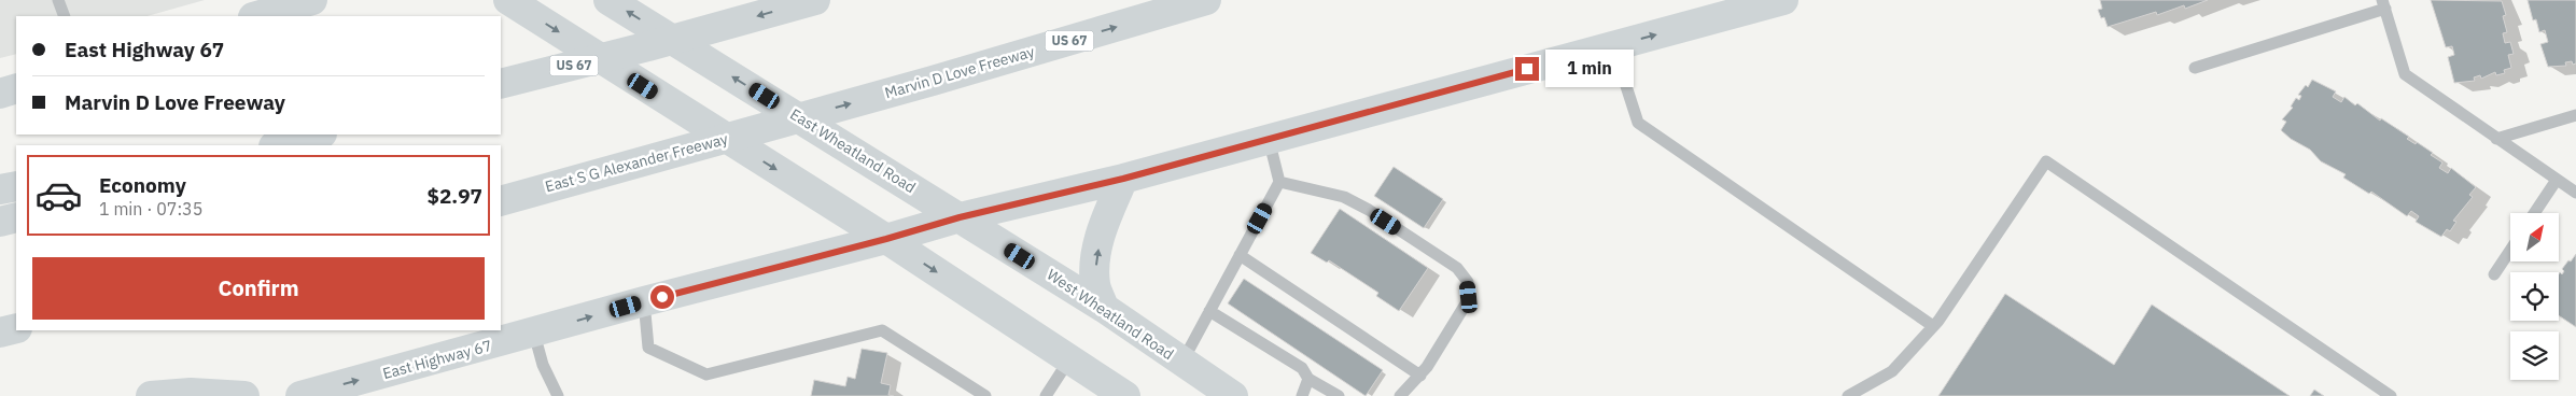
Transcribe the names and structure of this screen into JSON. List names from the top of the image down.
{
  "streets": {
    "main road": [
      "US 67",
      "Marvin D Love Freeway",
      "East Wheatland Road",
      "East S G Alexander Freeway",
      "West Wheatland Road",
      "East Highway 67"
    ]
  },
  "crossings": [
    ["Marvin D Love Freeway", "East S G Alexander Freeway"],
    ["East Wheatland Road", "West Wheatland Road"]
  ],
  "north": "top right",
  "page": {
    "banner": ["East Highway 67", "Marvin D Love Freeway"],
    "bubble": "1 min",
    "list": [
      {
        "name": "Economy",
        "note": "1 min · 07:35",
        "value": "$2.97"
      }
    ],
    "buttons": "Confirm"
  }
}
